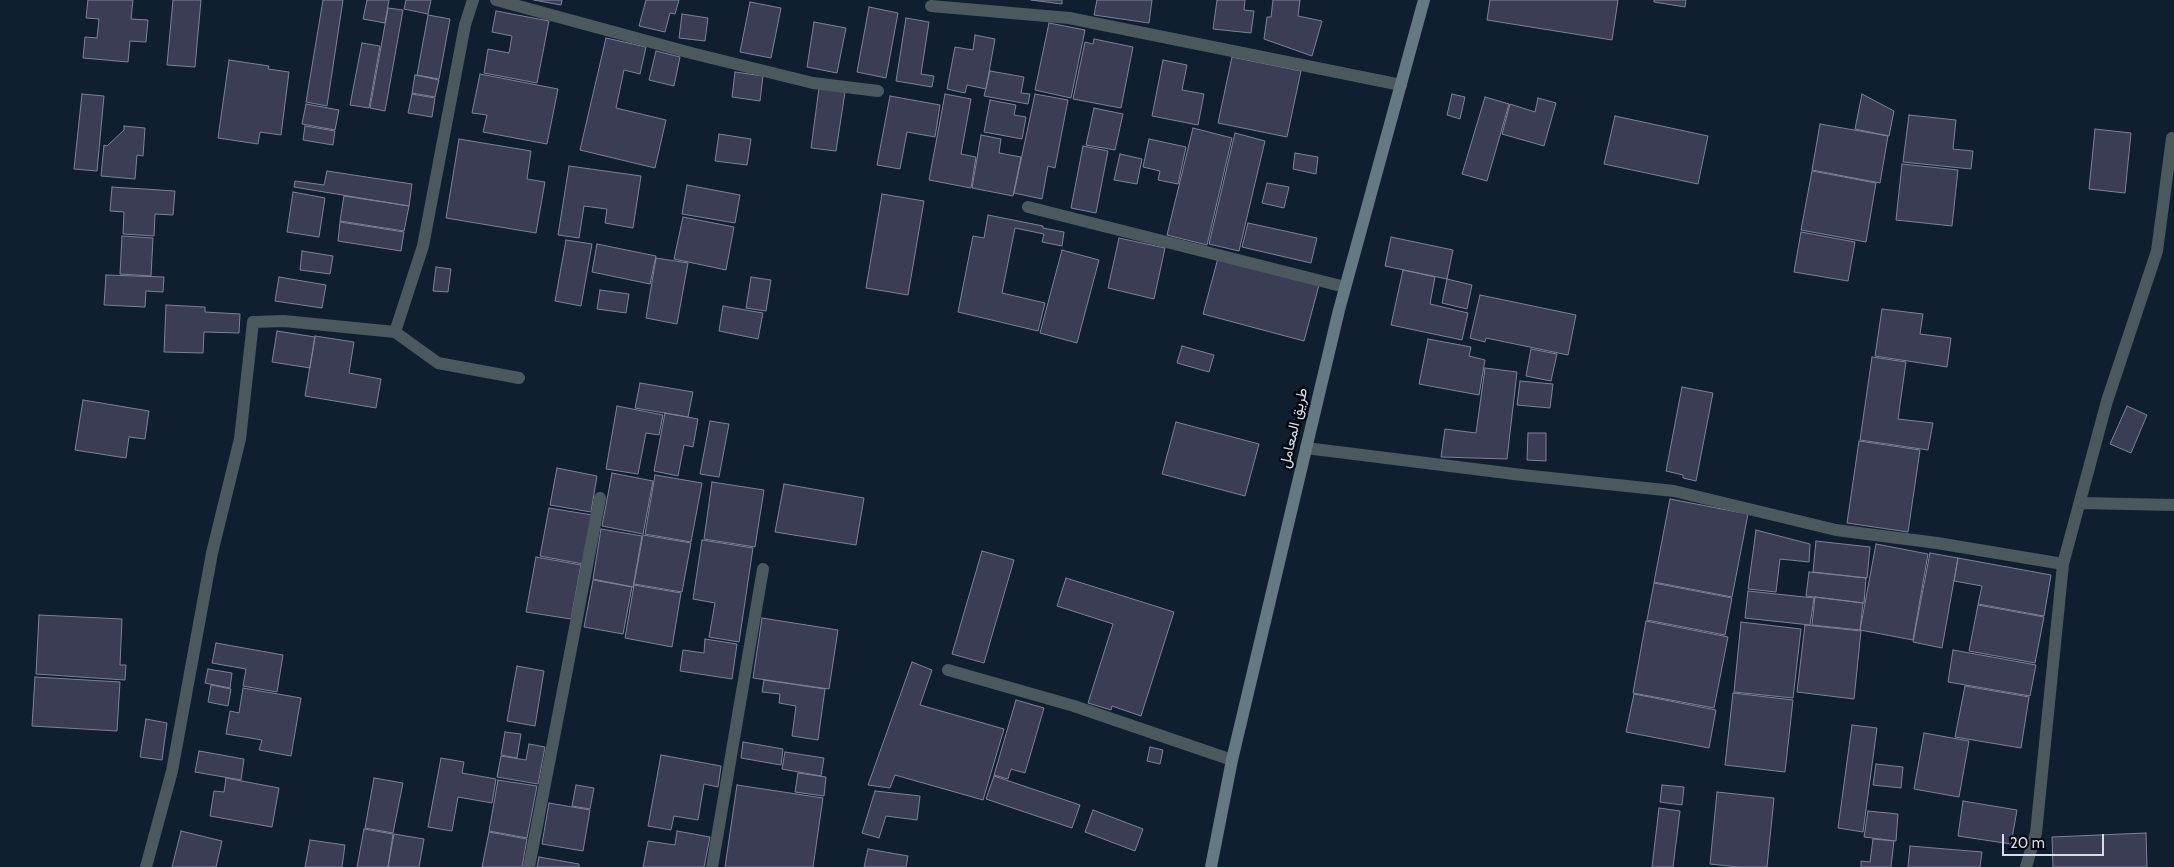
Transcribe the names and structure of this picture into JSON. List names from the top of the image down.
{
  "streets": {
    "main road": ["طريق المعامل"]
  },
  "scale_bar": "20 m"
}
